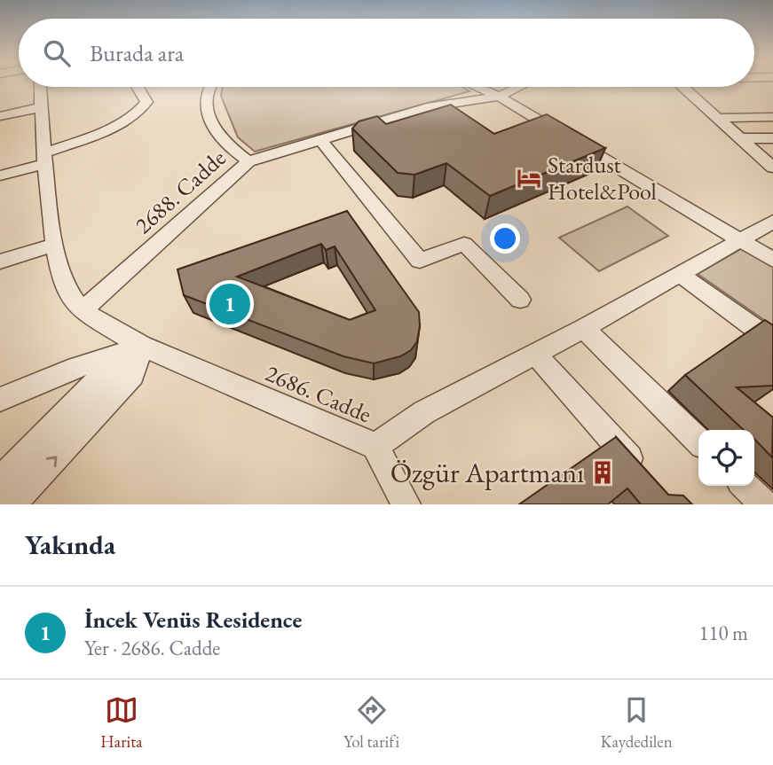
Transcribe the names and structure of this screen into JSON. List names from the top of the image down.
{
  "streets": {
    "street": ["2688. Cadde", "2686. Cadde"]
  },
  "crossings": [
    ["2688. Cadde", "2686. Cadde"]
  ],
  "places": {
    "hotel": ["Stardust Hotel&Pool"],
    "building": ["Özgür Apartmanı"]
  },
  "page": {
    "search": "Burada ara",
    "pins": "1",
    "heading": "Yakında",
    "list": [
      {
        "mark": "1",
        "name": "İncek Venüs Residence",
        "note": "Yer · 2686. Cadde",
        "value": "110 m"
      }
    ],
    "nav": ["Harita", "Yol tarifi", "Kaydedilen"]
  }
}
